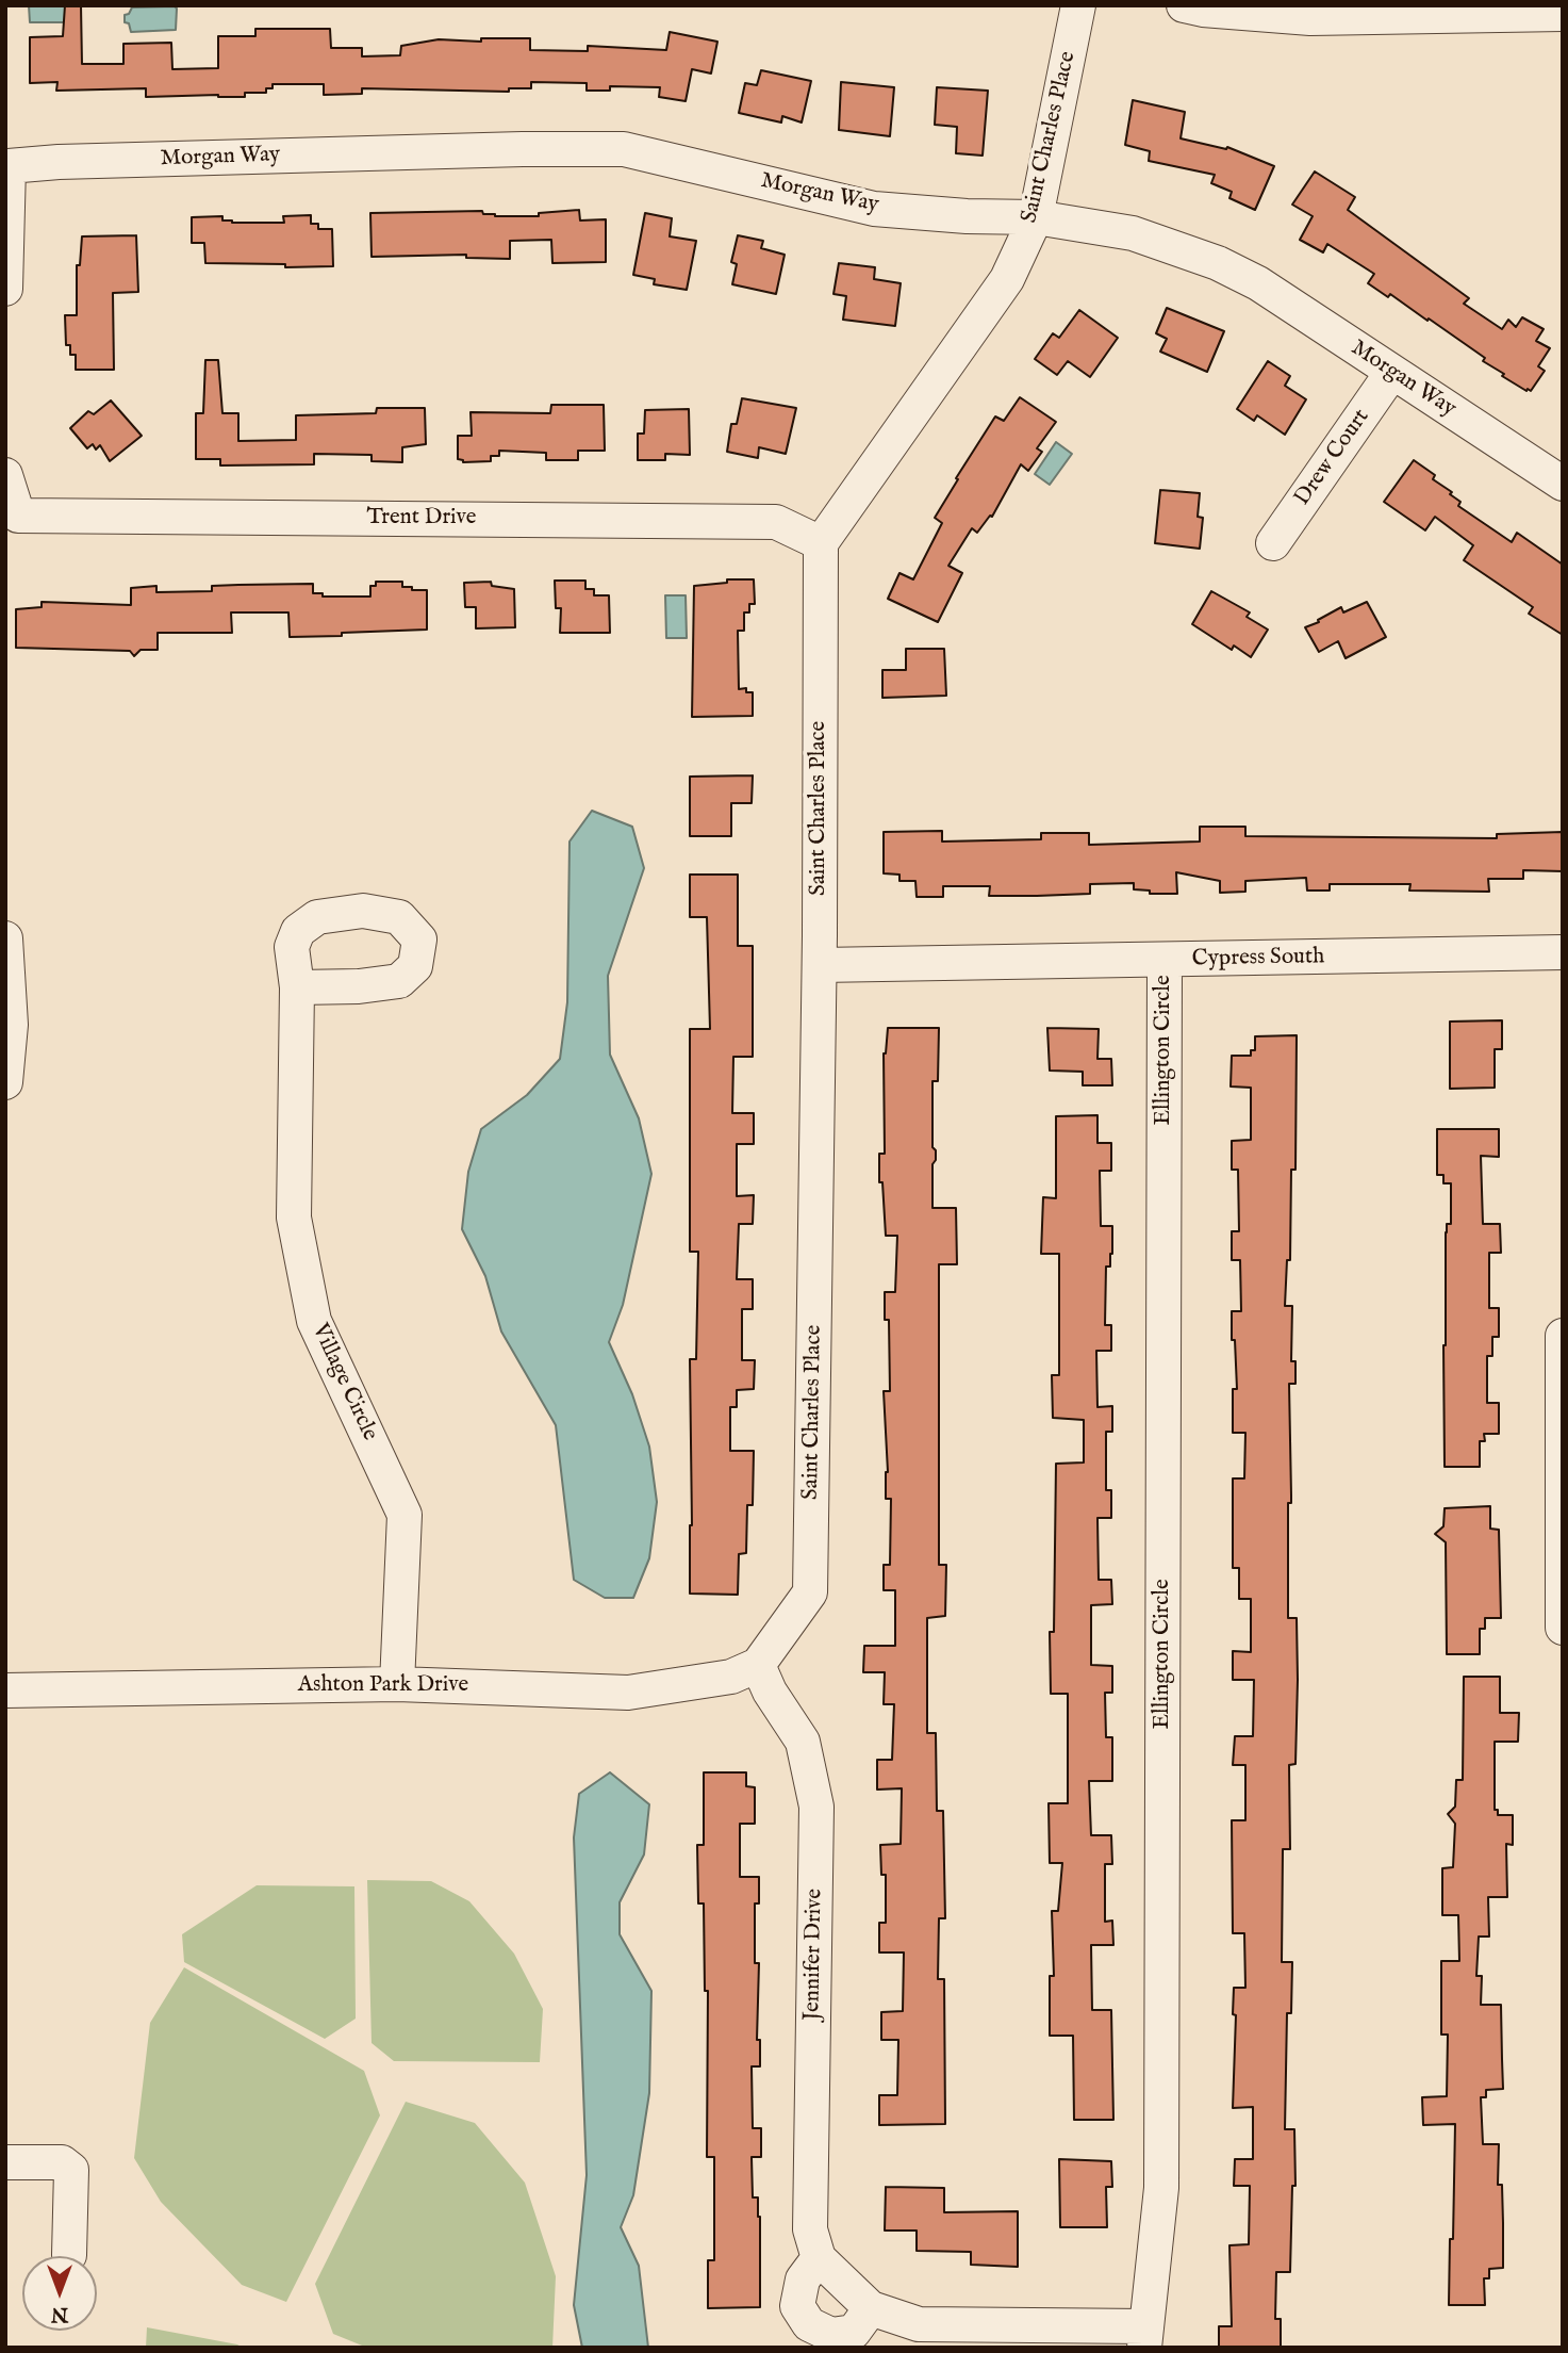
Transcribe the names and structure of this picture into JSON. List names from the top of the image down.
{
  "streets": {
    "street": [
      "Saint Charles Place",
      "Morgan Way",
      "Drew Court",
      "Trent Drive",
      "Cypress South",
      "Ellington Circle",
      "Village Circle",
      "Ashton Park Drive",
      "Jennifer Drive"
    ]
  },
  "crossings": [
    ["Saint Charles Place", "Morgan Way"],
    ["Saint Charles Place", "Trent Drive"],
    ["Saint Charles Place", "Cypress South"],
    ["Saint Charles Place", "Ashton Park Drive"],
    ["Saint Charles Place", "Jennifer Drive"],
    ["Morgan Way", "Drew Court"],
    ["Cypress South", "Ellington Circle"],
    ["Village Circle", "Ashton Park Drive"],
    ["Ashton Park Drive", "Jennifer Drive"]
  ],
  "north": "bottom"
}
